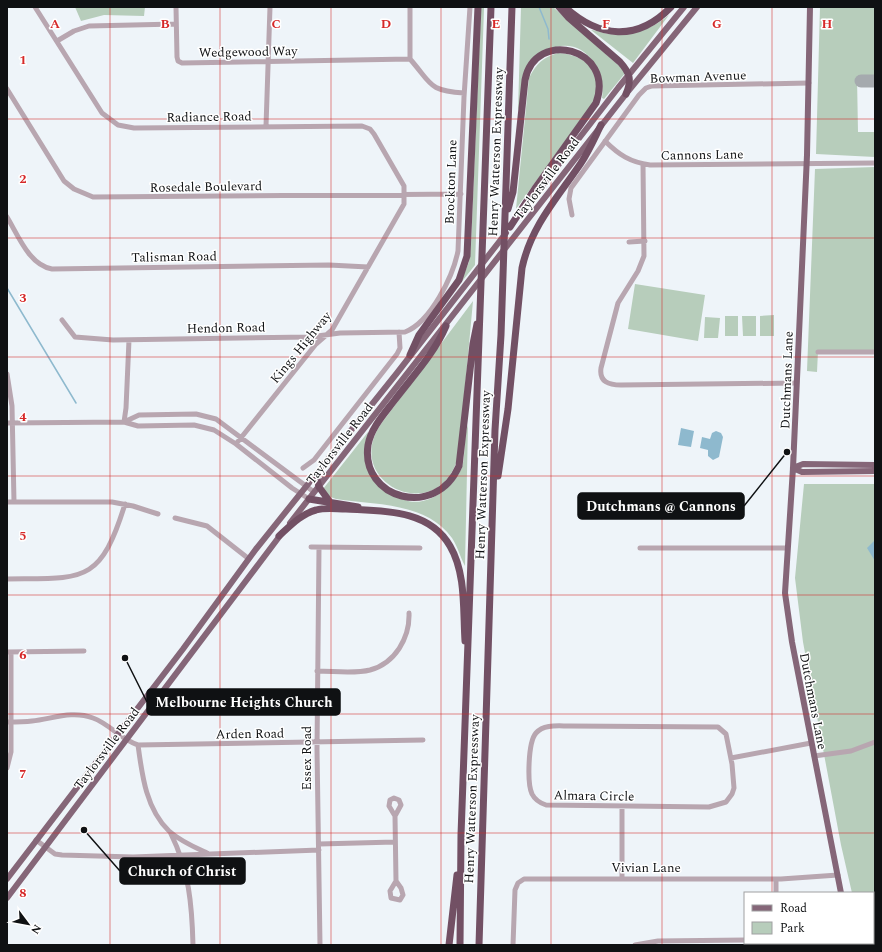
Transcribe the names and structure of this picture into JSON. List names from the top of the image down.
{
  "streets": {
    "highway": ["Henry Watterson Expressway"],
    "main road": ["Taylorsville Road", "Dutchmans Lane"],
    "street": [
      "Wedgewood Way",
      "Bowman Avenue",
      "Radiance Road",
      "Cannons Lane",
      "Brockton Lane",
      "Rosedale Boulevard",
      "Talisman Road",
      "Hendon Road",
      "Kings Highway",
      "Arden Road",
      "Essex Road",
      "Almara Circle",
      "Vivian Lane"
    ]
  },
  "crossings": [
    ["Bowman Avenue", "Cannons Lane"],
    ["Bowman Avenue", "Dutchmans Lane"],
    ["Radiance Road", "Rosedale Boulevard"],
    ["Radiance Road", "Kings Highway"],
    ["Cannons Lane", "Dutchmans Lane"],
    ["Taylorsville Road", "Brockton Lane"],
    ["Taylorsville Road", "Hendon Road"],
    ["Taylorsville Road", "Arden Road"],
    ["Brockton Lane", "Rosedale Boulevard"],
    ["Brockton Lane", "Hendon Road"],
    ["Rosedale Boulevard", "Kings Highway"],
    ["Talisman Road", "Kings Highway"],
    ["Hendon Road", "Kings Highway"],
    ["Dutchmans Lane", "Vivian Lane"],
    ["Arden Road", "Essex Road"]
  ],
  "places": ["Dutchmans @ Cannons", "Melbourne Heights Church", "Church of Christ"],
  "legend": ["Road", "Park"],
  "north": "bottom right",
  "grid": {
    "columns": [
      "A",
      "B",
      "C",
      "D",
      "E",
      "F",
      "G",
      "H"
    ],
    "rows": [
      "1",
      "2",
      "3",
      "4",
      "5",
      "6",
      "7",
      "8"
    ]
  }
}
